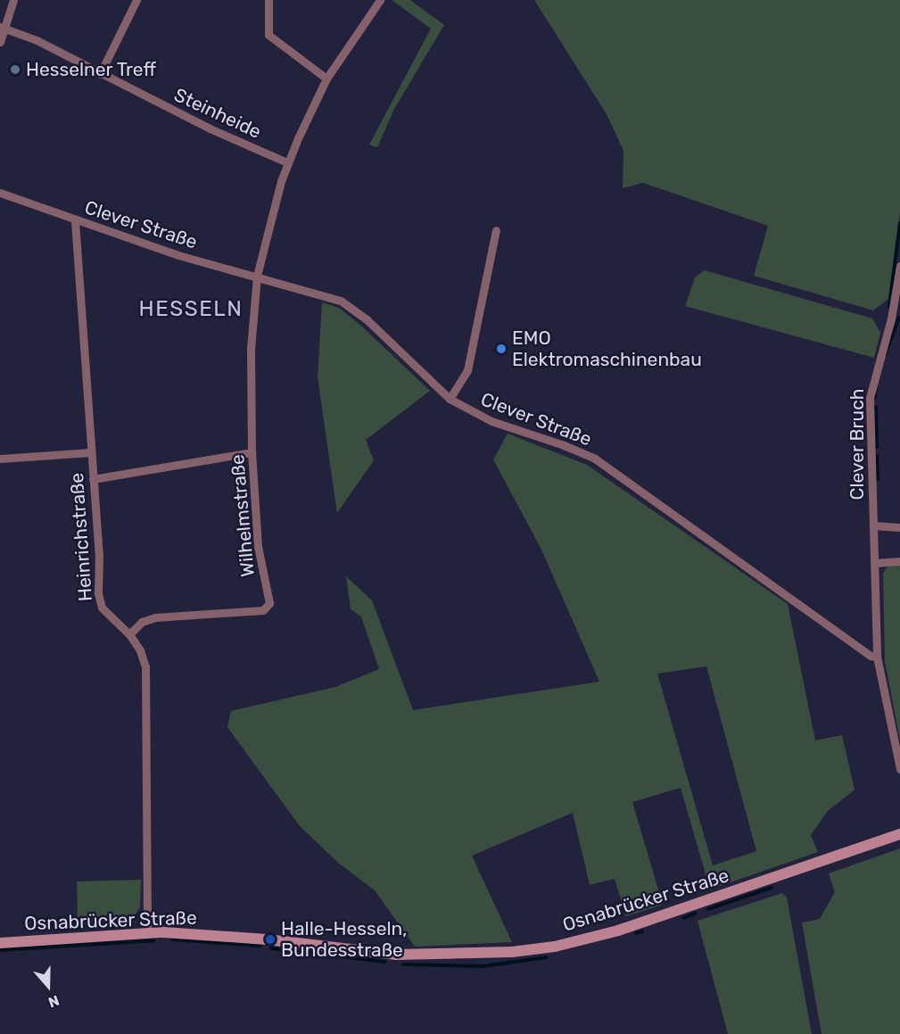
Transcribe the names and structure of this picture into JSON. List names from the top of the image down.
{
  "streets": {
    "main road": ["Osnabrücker Straße"],
    "street": [
      "Steinheide",
      "Clever Straße",
      "Clever Bruch",
      "Wilhelmstraße",
      "Heinrichstraße"
    ]
  },
  "crossings": [
    ["Clever Straße", "Clever Bruch"],
    ["Clever Straße", "Wilhelmstraße"],
    ["Clever Straße", "Heinrichstraße"],
    ["Wilhelmstraße", "Heinrichstraße"],
    ["Heinrichstraße", "Osnabrücker Straße"]
  ],
  "districts": ["HESSELN"],
  "places": ["Hesselner Treff", "EMO Elektromaschinenbau", "Halle-Hesseln, Bundesstraße"],
  "north": "bottom"
}
